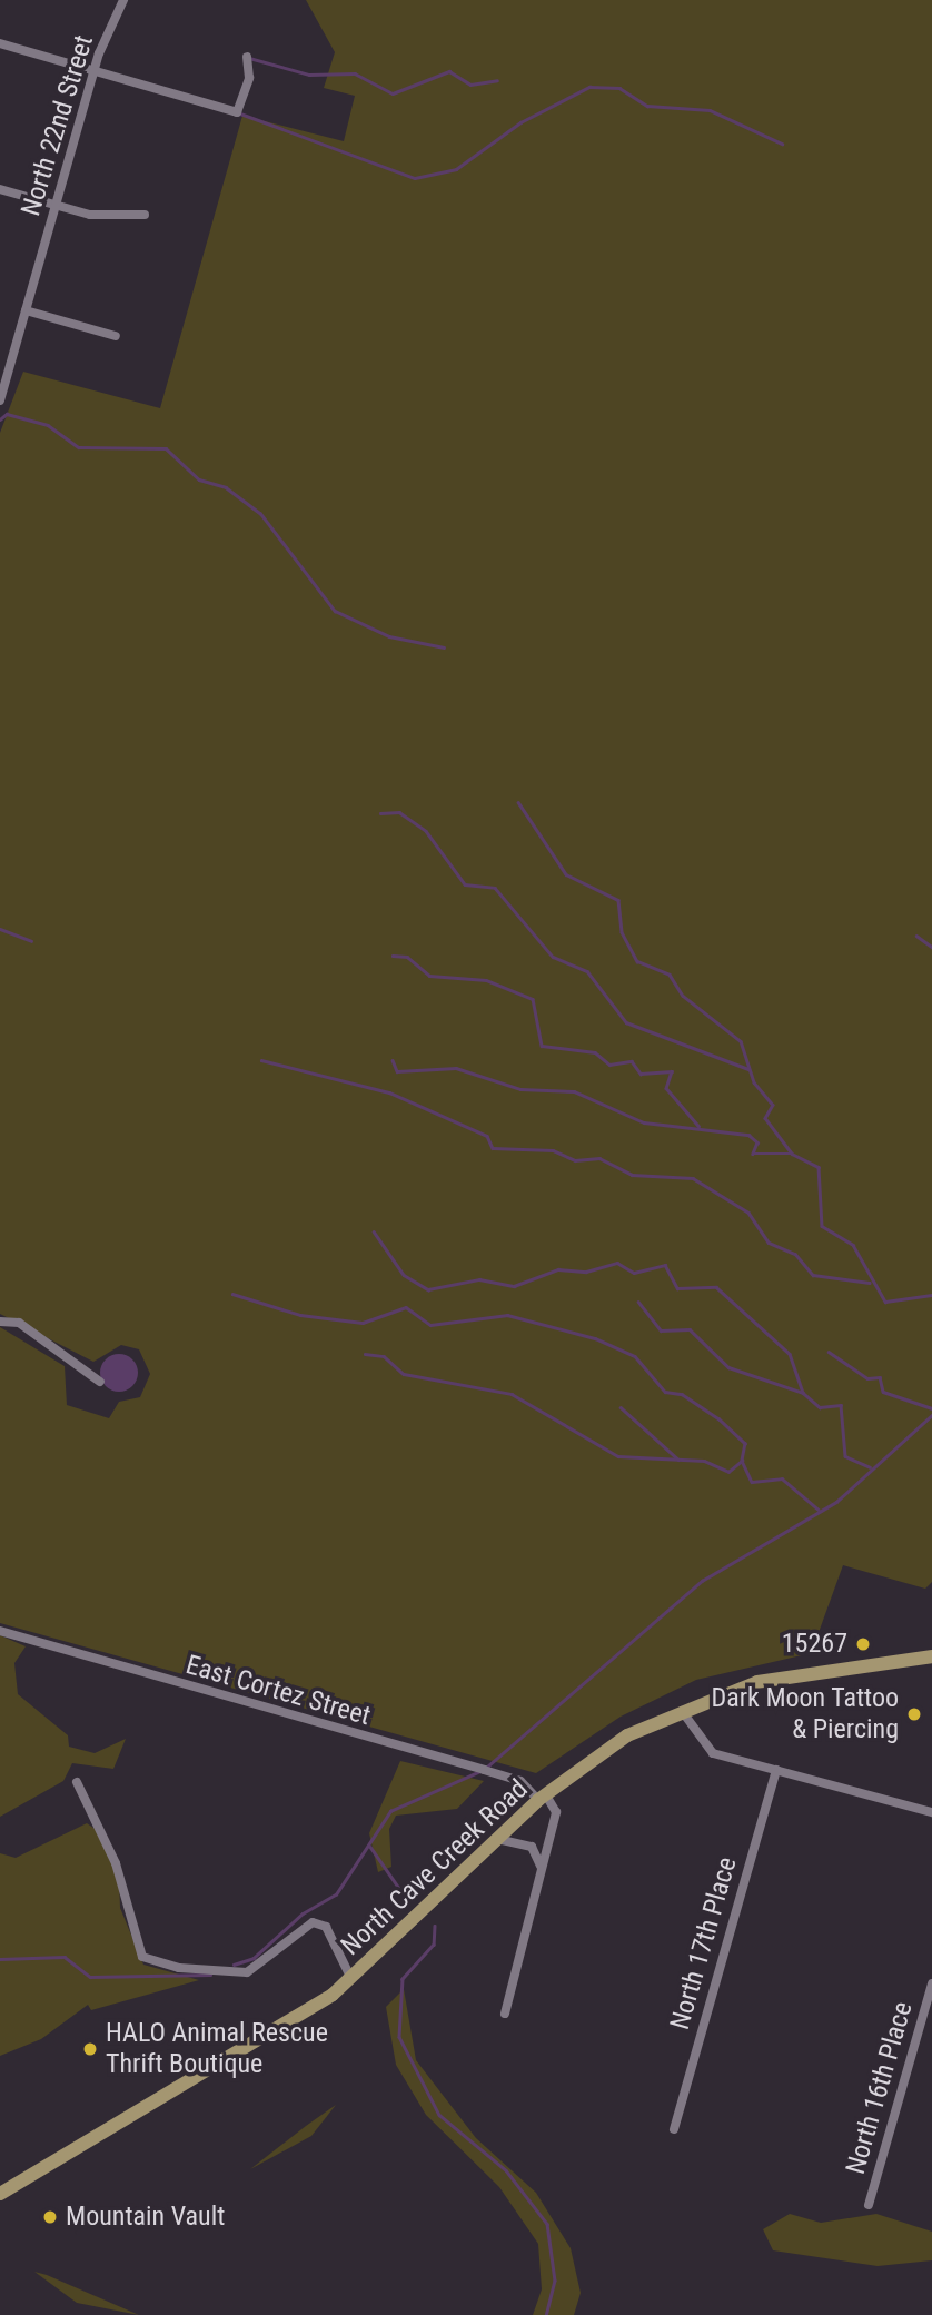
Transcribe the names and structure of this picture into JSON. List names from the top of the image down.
{
  "streets": {
    "main road": ["North Cave Creek Road"],
    "street": [
      "North 22nd Street",
      "East Cortez Street",
      "North 17th Place",
      "North 16th Place"
    ]
  },
  "crossings": [
    ["East Cortez Street", "North Cave Creek Road"]
  ],
  "places": [
    "15267",
    "Dark Moon Tattoo & Piercing",
    "HALO Animal Rescue Thrift Boutique",
    "Mountain Vault"
  ]
}
